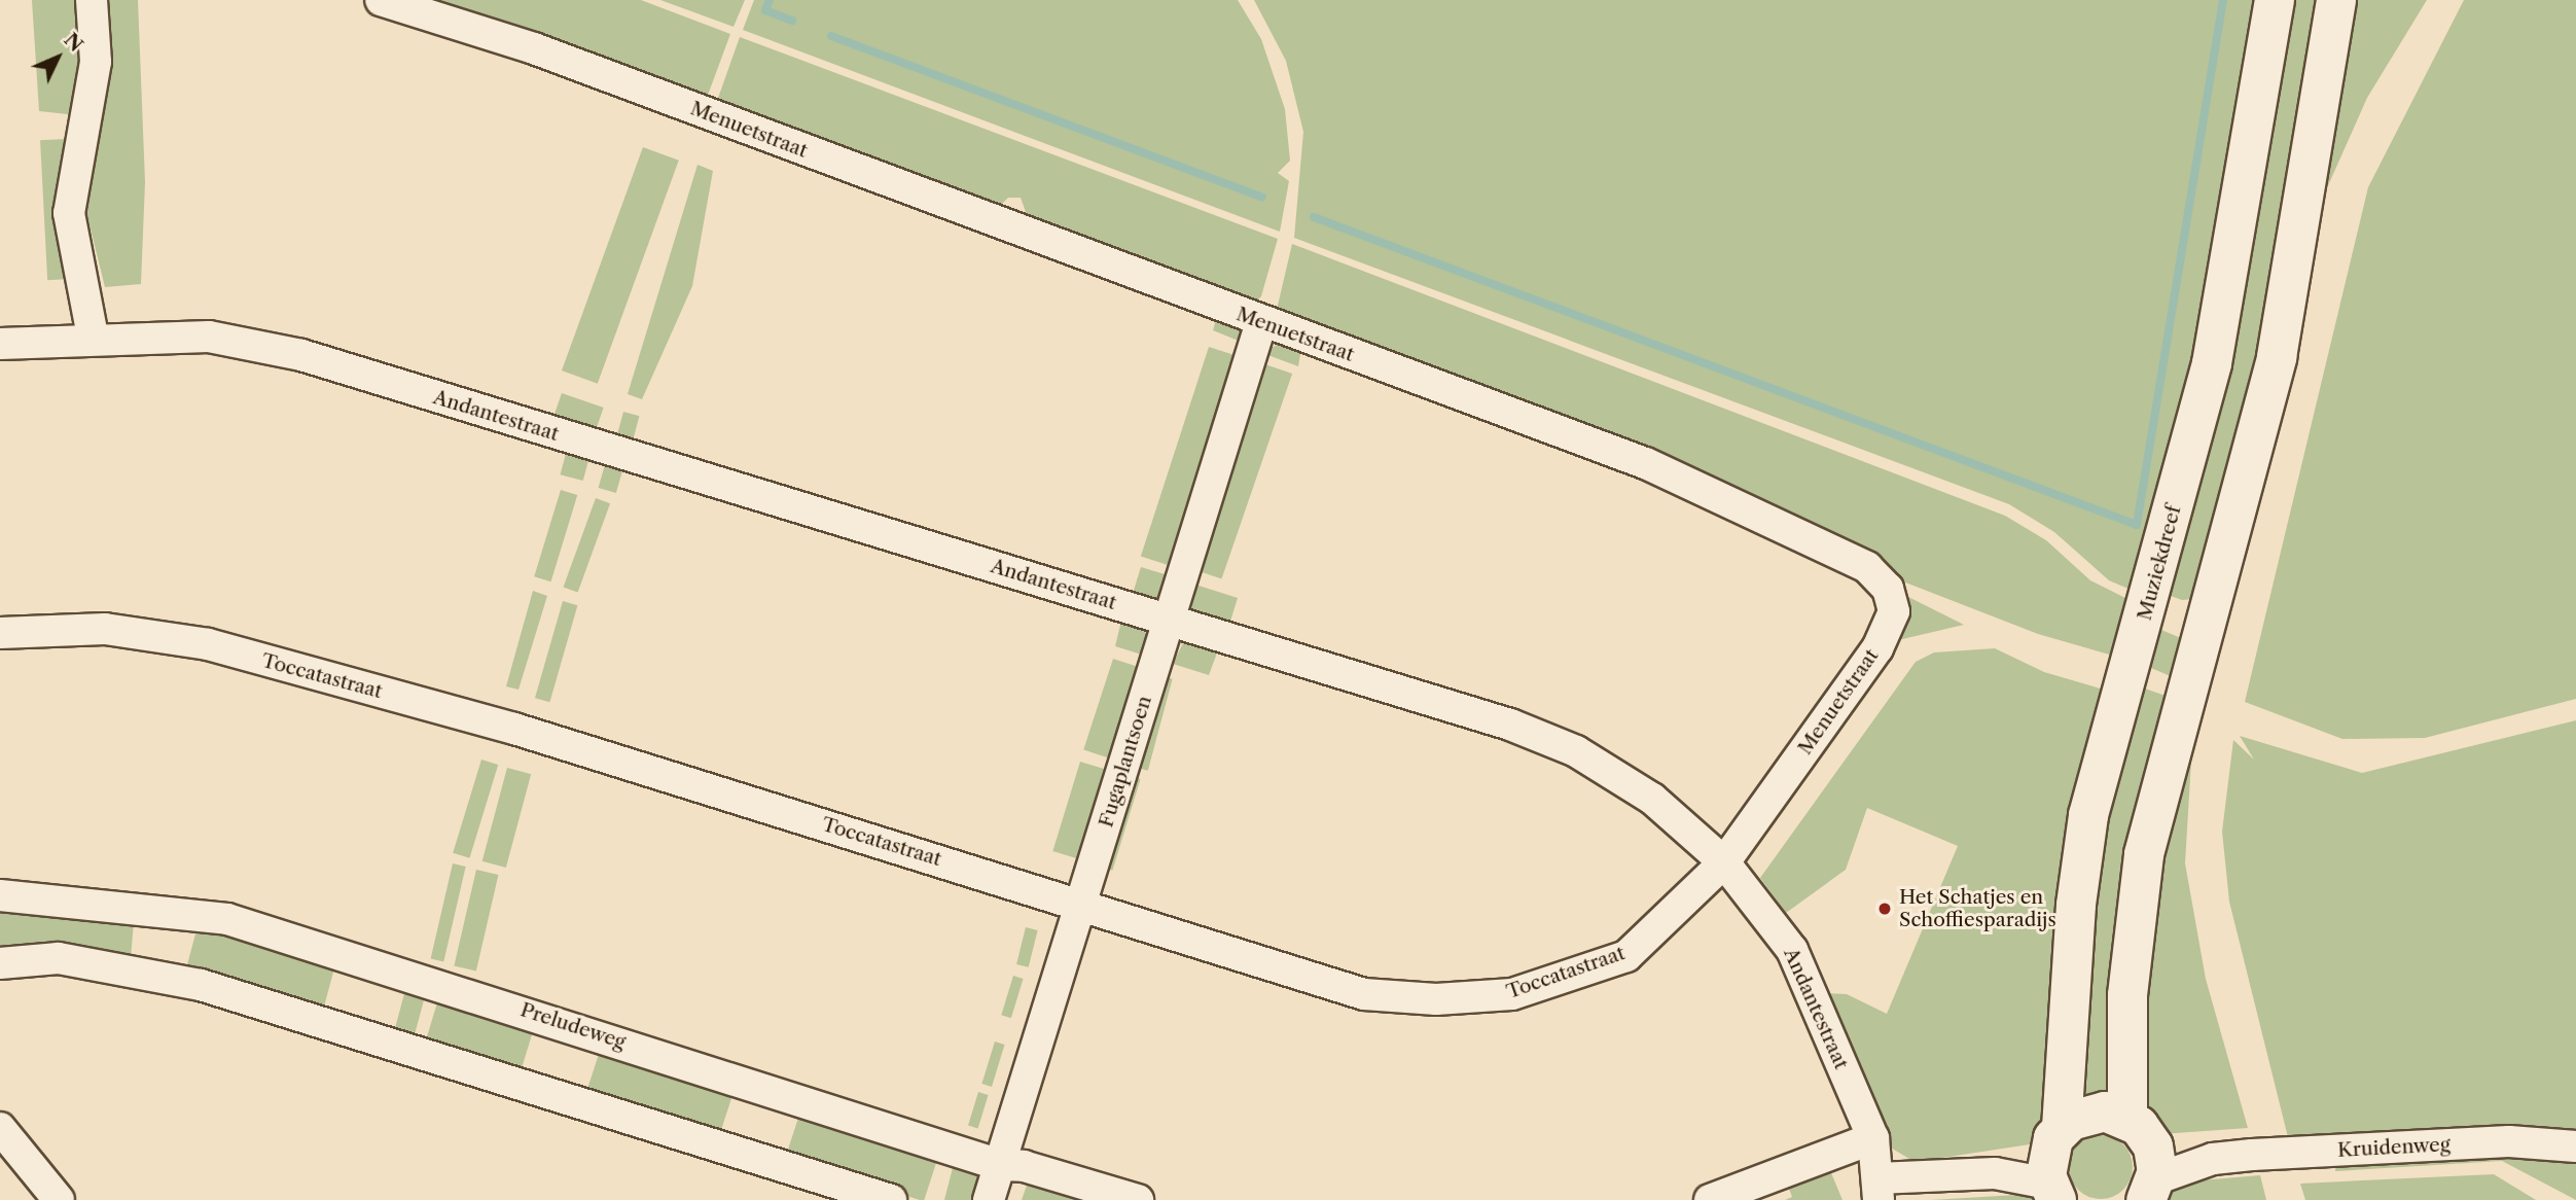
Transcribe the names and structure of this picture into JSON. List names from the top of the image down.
{
  "streets": {
    "main road": ["Muziekdreef"],
    "street": [
      "Menuetstraat",
      "Andantestraat",
      "Toccatastraat",
      "Fugaplantsoen",
      "Preludeweg",
      "Kruidenweg"
    ]
  },
  "crossings": [
    ["Menuetstraat", "Andantestraat"],
    ["Menuetstraat", "Toccatastraat"],
    ["Menuetstraat", "Fugaplantsoen"],
    ["Andantestraat", "Toccatastraat"],
    ["Andantestraat", "Fugaplantsoen"],
    ["Toccatastraat", "Fugaplantsoen"],
    ["Fugaplantsoen", "Preludeweg"]
  ],
  "places": ["Het Schatjes en Schoffiesparadijs"],
  "north": "top right"
}
